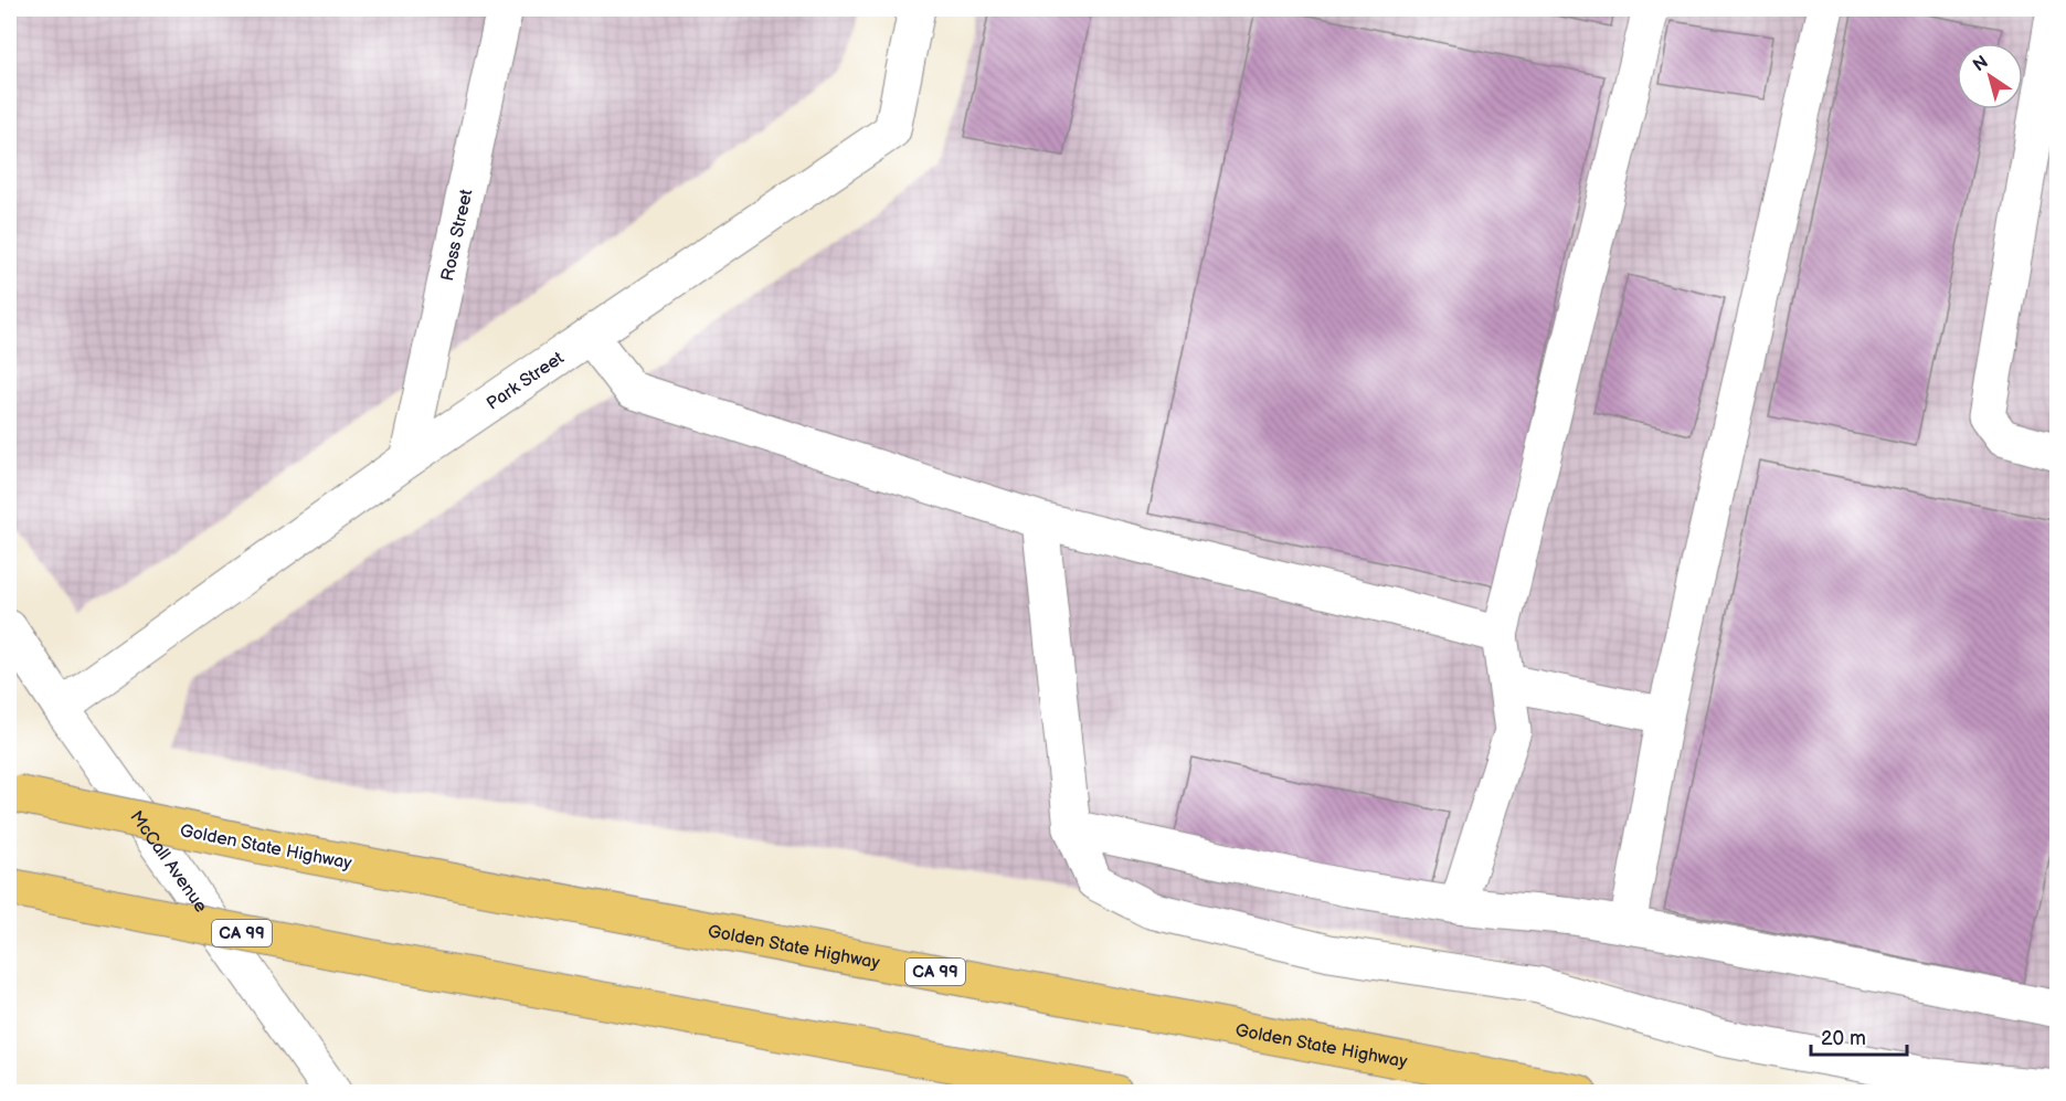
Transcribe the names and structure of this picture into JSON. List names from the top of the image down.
{
  "streets": {
    "highway": ["Golden State Highway", "CA 99"],
    "street": ["Ross Street", "Park Street", "McCall Avenue"]
  },
  "crossings": [
    ["Ross Street", "Park Street"],
    ["Park Street", "McCall Avenue"]
  ],
  "scale_bar": "20 m",
  "north": "top left"
}
